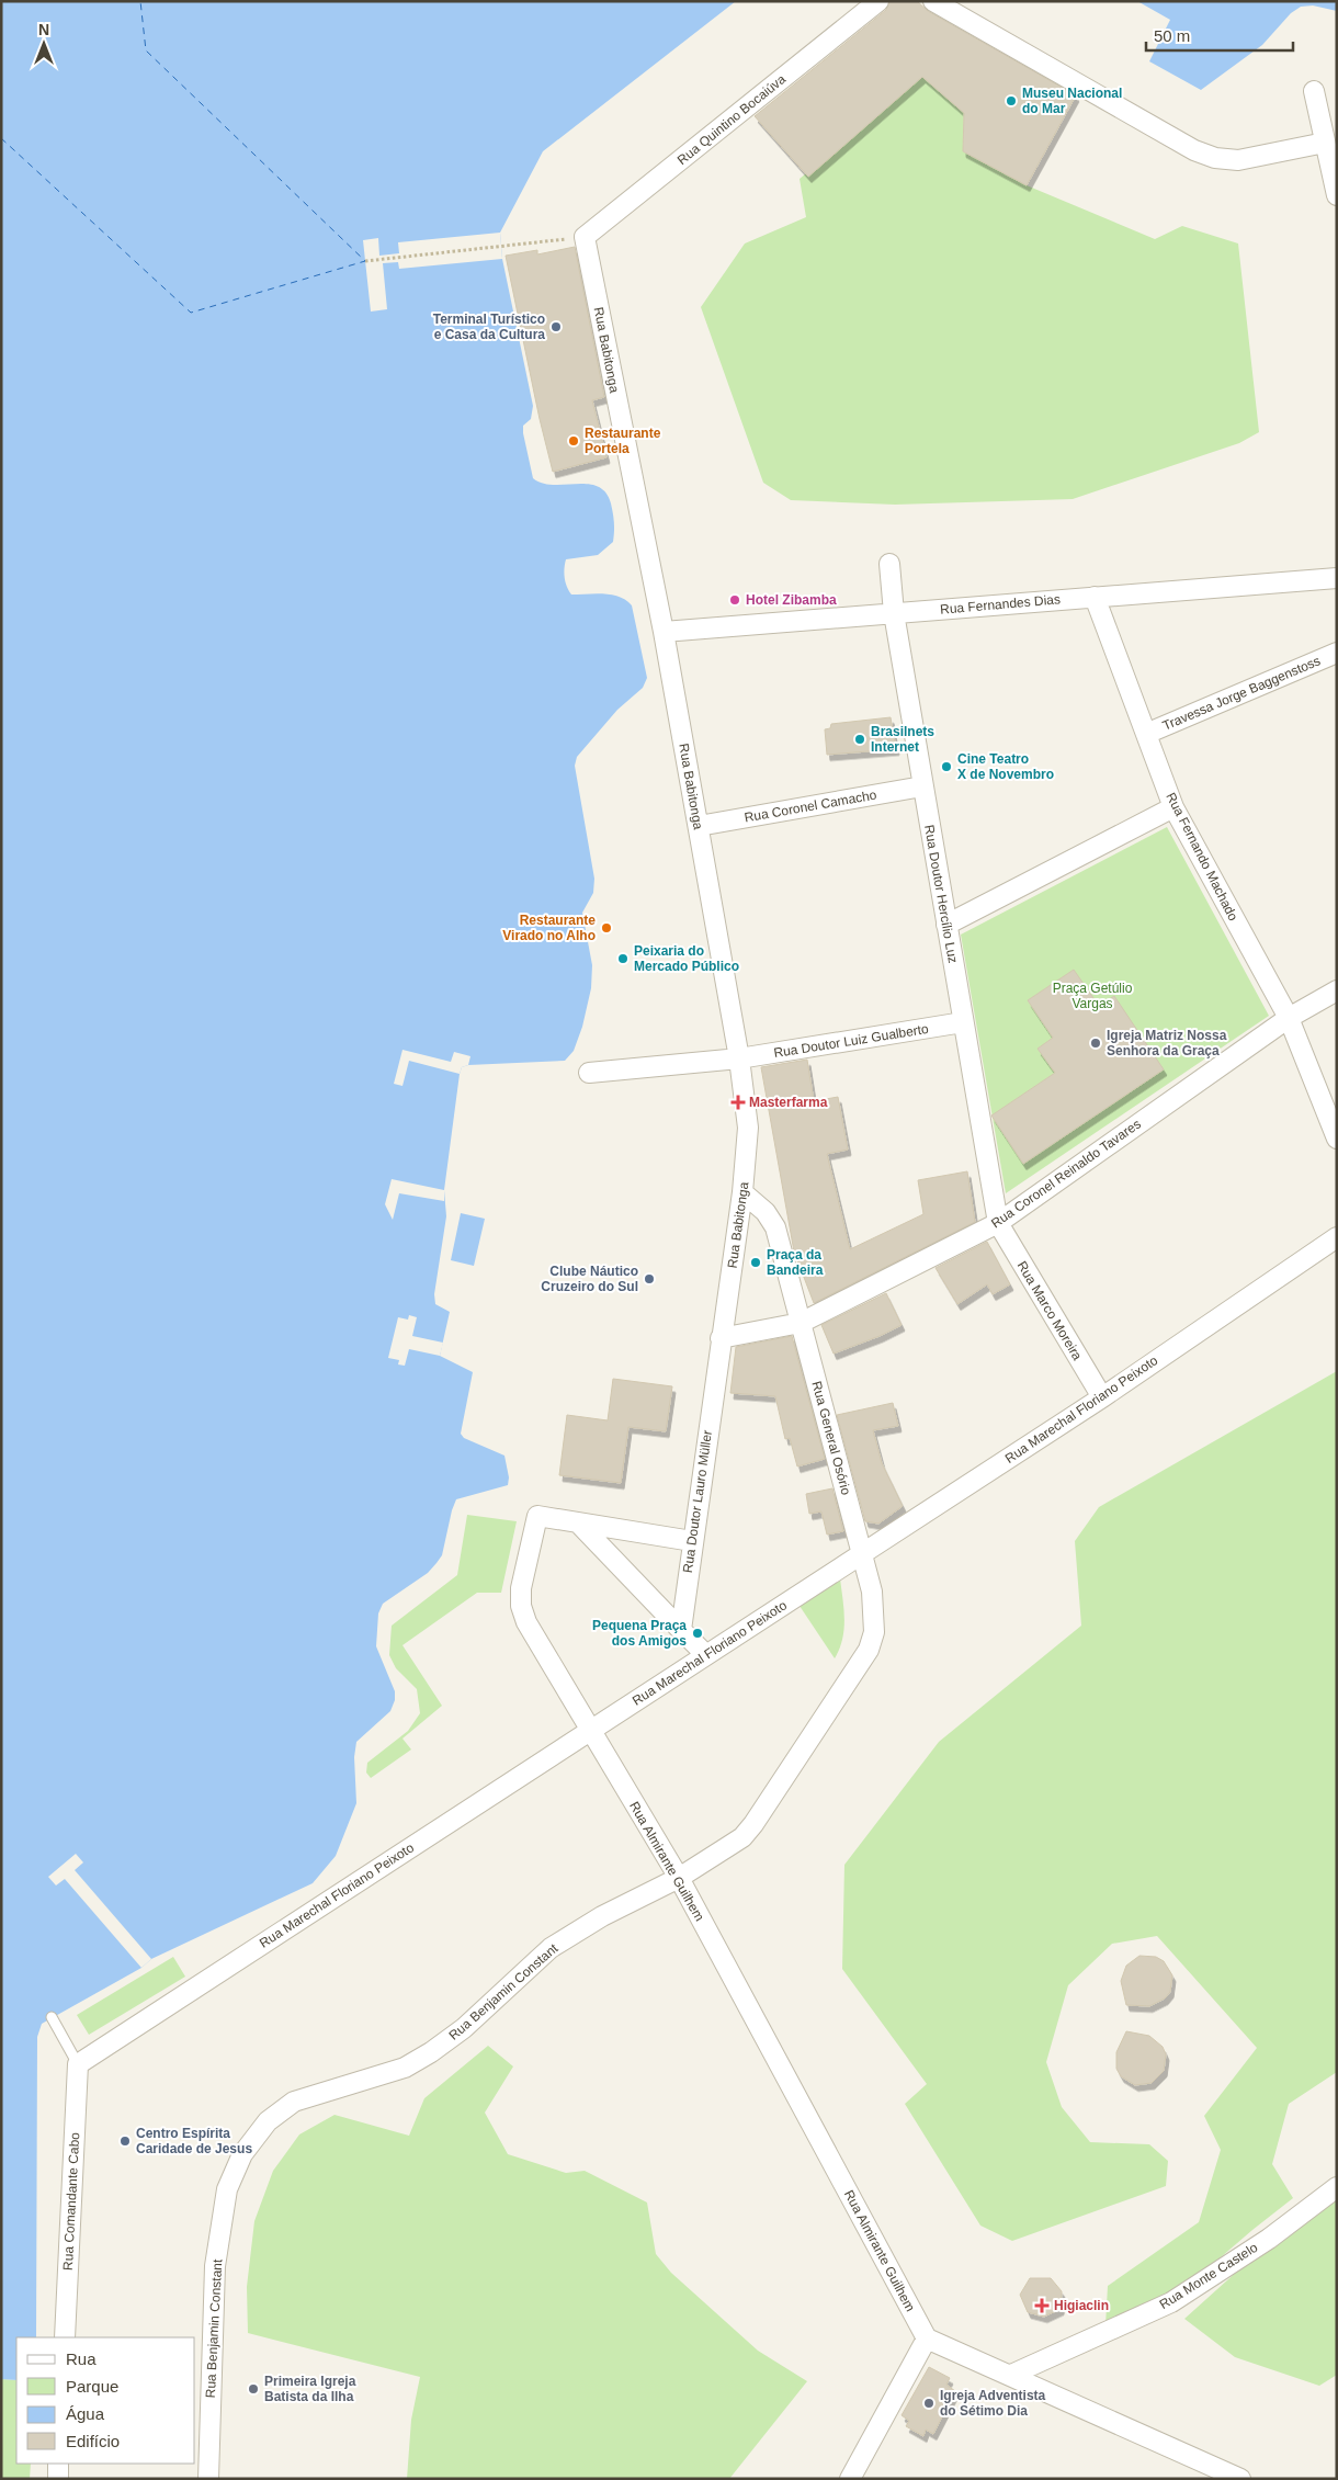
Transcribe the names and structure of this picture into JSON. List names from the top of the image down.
{
  "streets": {
    "street": [
      "Rua Quintino Bocaiúva",
      "Rua Babitonga",
      "Rua Fernandes Dias",
      "Travessa Jorge Baggenstoss",
      "Rua Coronel Camacho",
      "Rua Fernando Machado",
      "Rua Doutor Hercílio Luz",
      "Rua Doutor Luiz Gualberto",
      "Rua Coronel Reinaldo Tavares",
      "Rua Marco Moreira",
      "Rua Marechal Floriano Peixoto",
      "Rua General Osório",
      "Rua Doutor Lauro Müller",
      "Rua Almirante Guilhem",
      "Rua Benjamin Constant",
      "Rua Comandante Cabo",
      "Rua Monte Castelo"
    ]
  },
  "crossings": [
    ["Rua Quintino Bocaiúva", "Rua Babitonga"],
    ["Rua Babitonga", "Rua Fernandes Dias"],
    ["Rua Babitonga", "Rua Coronel Camacho"],
    ["Rua Babitonga", "Rua Doutor Luiz Gualberto"],
    ["Rua Babitonga", "Rua Doutor Lauro Müller"],
    ["Rua Fernandes Dias", "Rua Fernando Machado"],
    ["Rua Fernandes Dias", "Rua Doutor Hercílio Luz"],
    ["Travessa Jorge Baggenstoss", "Rua Fernando Machado"],
    ["Rua Coronel Camacho", "Rua Doutor Hercílio Luz"],
    ["Rua Fernando Machado", "Rua Coronel Reinaldo Tavares"],
    ["Rua Doutor Hercílio Luz", "Rua Doutor Luiz Gualberto"],
    ["Rua Doutor Hercílio Luz", "Rua Coronel Reinaldo Tavares"],
    ["Rua Doutor Hercílio Luz", "Rua Marco Moreira"],
    ["Rua Coronel Reinaldo Tavares", "Rua Marco Moreira"],
    ["Rua Coronel Reinaldo Tavares", "Rua General Osório"],
    ["Rua Marco Moreira", "Rua Marechal Floriano Peixoto"],
    ["Rua Marechal Floriano Peixoto", "Rua General Osório"],
    ["Rua Marechal Floriano Peixoto", "Rua Almirante Guilhem"],
    ["Rua Marechal Floriano Peixoto", "Rua Benjamin Constant"],
    ["Rua Marechal Floriano Peixoto", "Rua Comandante Cabo"],
    ["Rua General Osório", "Rua Benjamin Constant"],
    ["Rua Doutor Lauro Müller", "Rua Almirante Guilhem"],
    ["Rua Almirante Guilhem", "Rua Benjamin Constant"]
  ],
  "parks": ["Praça Getúlio Vargas"],
  "places": {
    "other": [
      "Museu Nacional do Mar",
      "Terminal Turístico e Casa da Cultura",
      "Restaurante Portela",
      "Hotel Zibamba",
      "Brasilnets Internet",
      "Cine Teatro X de Novembro",
      "Restaurante Virado no Alho",
      "Peixaria do Mercado Público",
      "Igreja Matriz Nossa Senhora da Graça",
      "Praça da Bandeira",
      "Clube Náutico Cruzeiro do Sul",
      "Pequena Praça dos Amigos",
      "Centro Espírita Caridade de Jesus",
      "Primeira Igreja Batista da Ilha",
      "Igreja Adventista do Sétimo Dia"
    ],
    "health": ["Masterfarma", "Higiaclin"]
  },
  "legend": [
    "Rua",
    "Parque",
    "Água",
    "Edifício"
  ],
  "scale_bar": "50 m",
  "north": "top"
}
